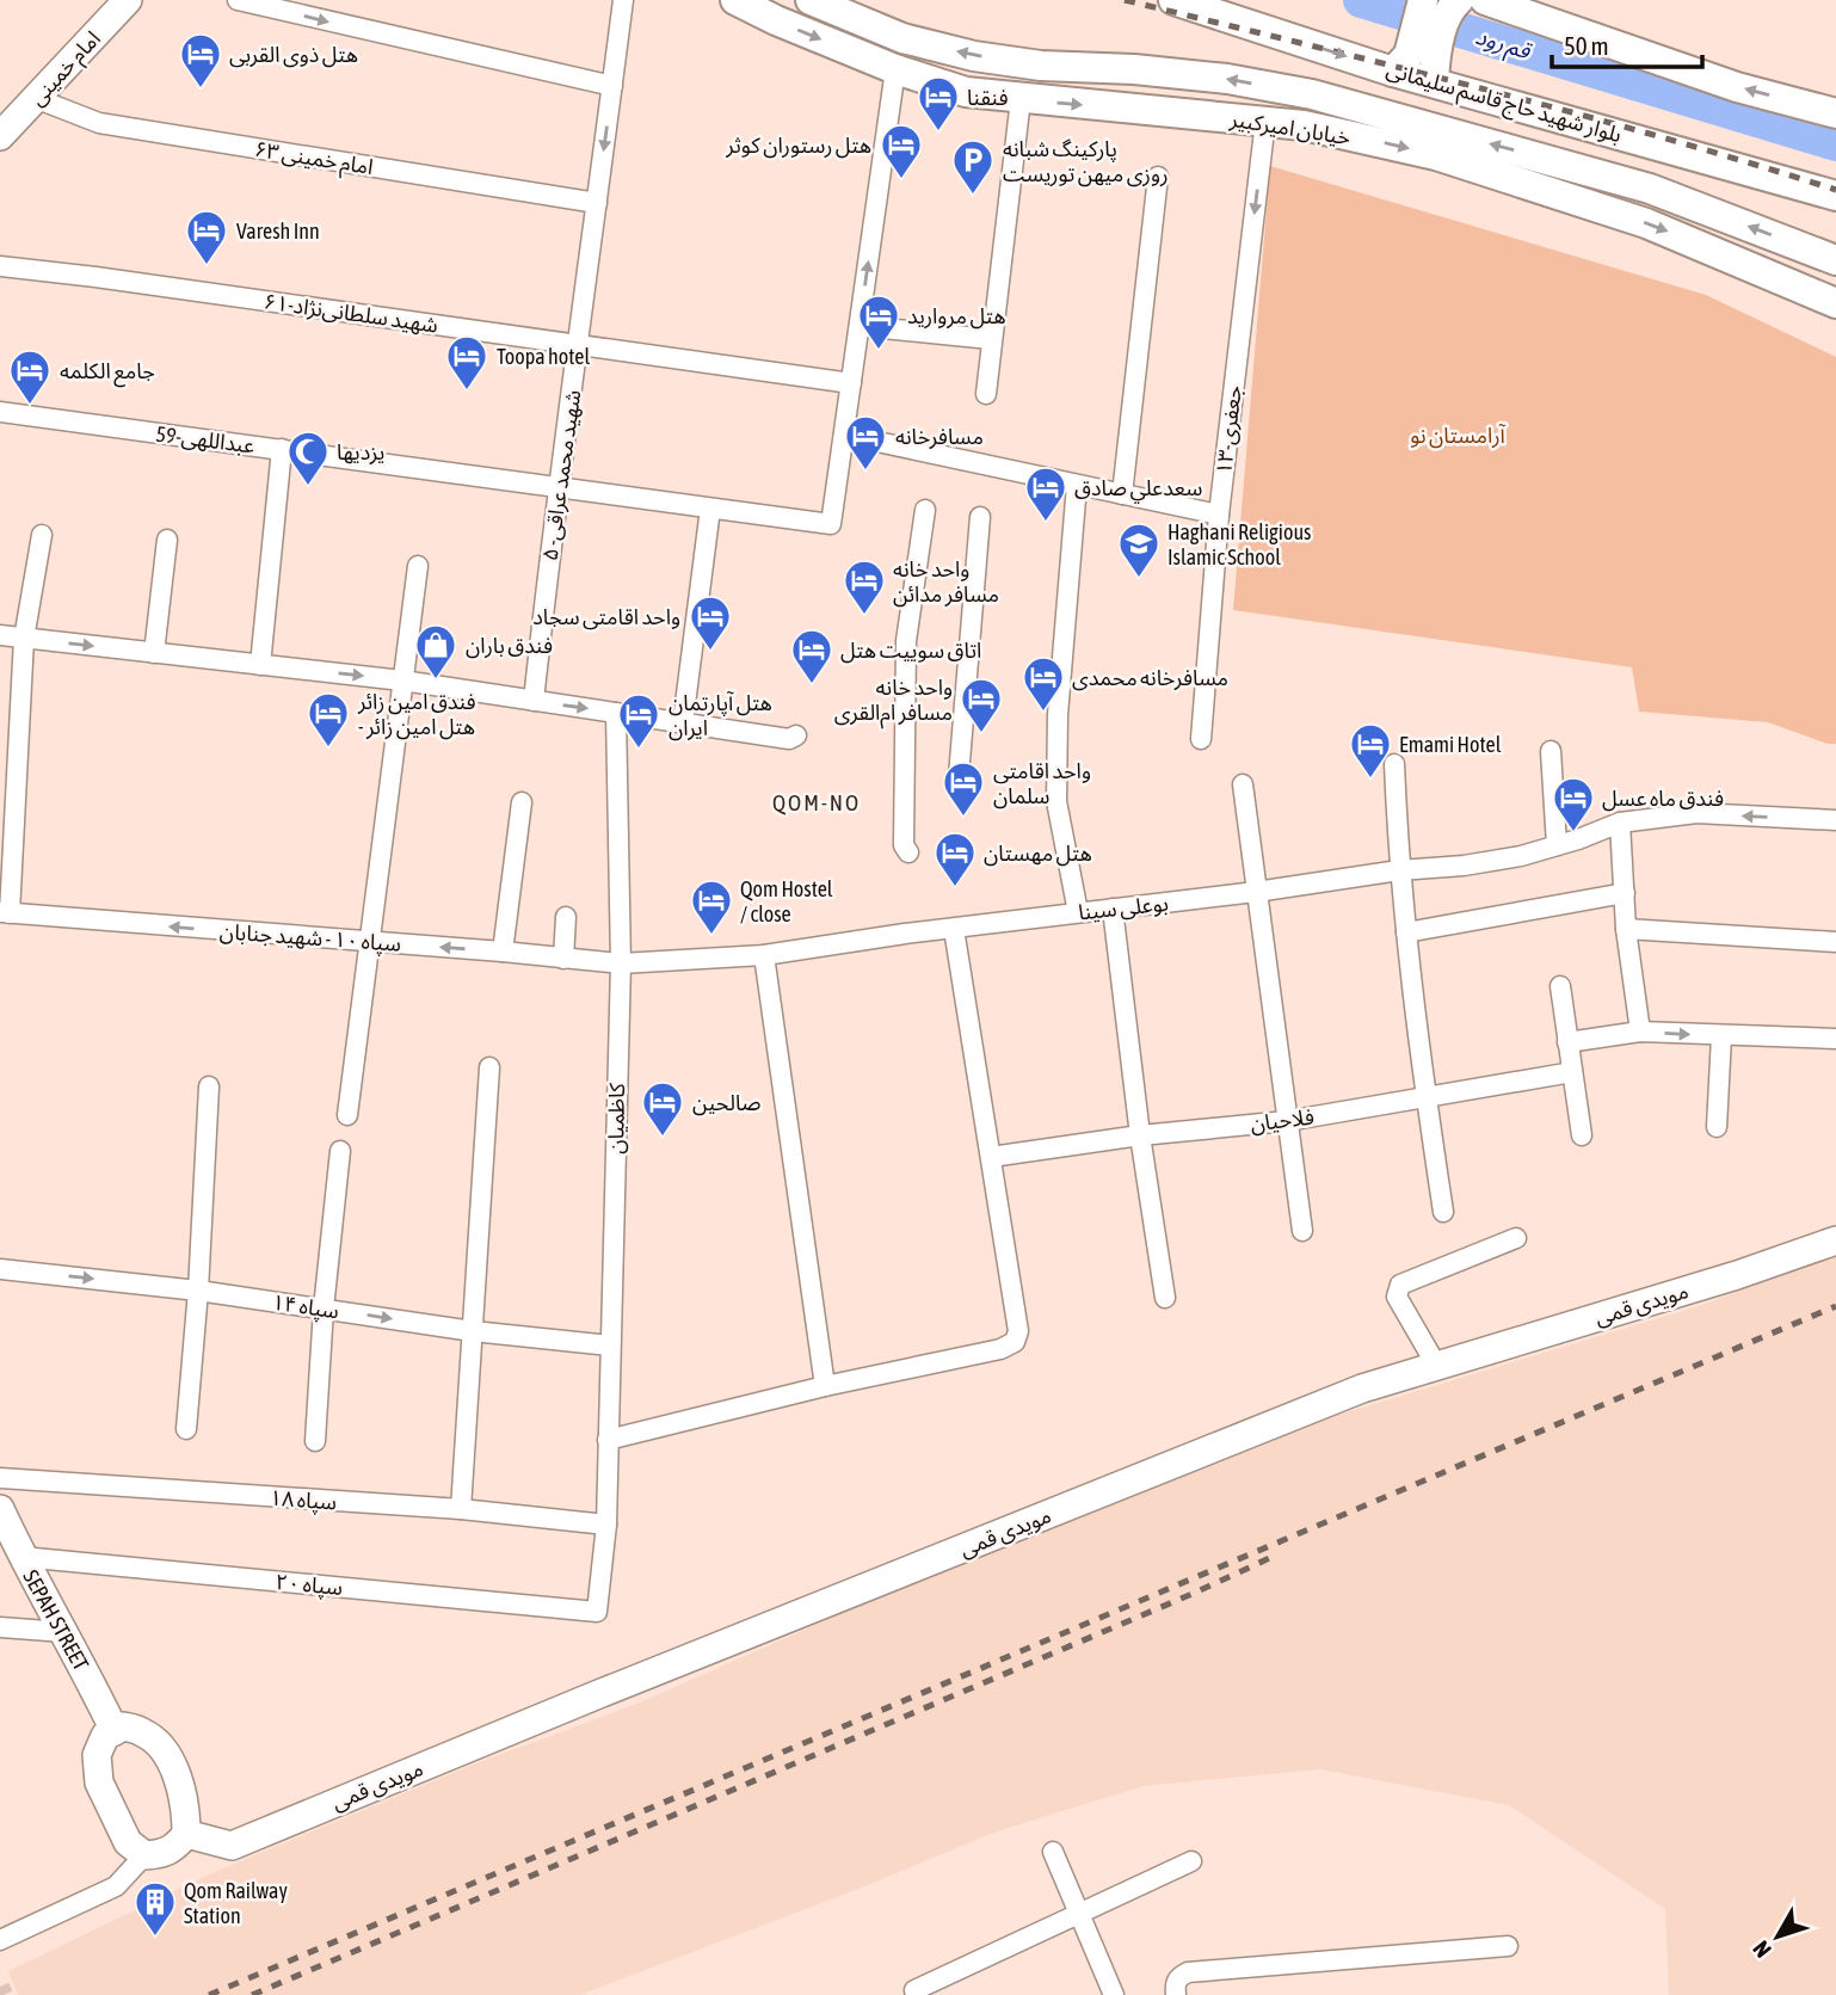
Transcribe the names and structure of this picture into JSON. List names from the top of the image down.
{
  "streets": {
    "main road": ["بلوار شهید حاج قاسم سلیمانی", "خیابان امیرکبیر"],
    "street": [
      "امام خمینی",
      "امام خمینی ۶۳",
      "شهید سلطانی‌نژاد-۶۱",
      "جعفری-۱۳",
      "عبداللهی-59",
      "شهید محمد عراقی- ۵",
      "بوعلی سینا",
      "سپاه ۱۰ - شهید جنابان",
      "کاظمیان",
      "فلاحیان",
      "مویدی قمی",
      "سپاه ۱۴",
      "سپاه ۱۸",
      "سپاه ۲۰",
      "SEPAH STREET"
    ]
  },
  "crossings": [
    ["امام خمینی", "امام خمینی ۶۳"],
    ["خیابان امیرکبیر", "جعفری-۱۳"],
    ["امام خمینی ۶۳", "شهید محمد عراقی- ۵"],
    ["شهید سلطانی‌نژاد-۶۱", "شهید محمد عراقی- ۵"],
    ["عبداللهی-59", "شهید محمد عراقی- ۵"],
    ["بوعلی سینا", "سپاه ۱۰ - شهید جنابان"],
    ["بوعلی سینا", "کاظمیان"],
    ["سپاه ۱۰ - شهید جنابان", "کاظمیان"],
    ["کاظمیان", "سپاه ۱۴"],
    ["کاظمیان", "سپاه ۱۸"],
    ["کاظمیان", "سپاه ۲۰"],
    ["سپاه ۲۰", "SEPAH STREET"]
  ],
  "one_way": ["بلوار شهید حاج قاسم سلیمانی", "سپاه ۱۰ - شهید جنابان", "سپاه ۱۴"],
  "districts": ["QOM-NO"],
  "water": ["قم رود"],
  "parks": ["آرامستان نو"],
  "places": {
    "hotel": [
      "هتل ذوی القربی",
      "فنقنا",
      "هتل رستوران کوثر",
      "Varesh Inn",
      "هتل مروارید",
      "Toopa hotel",
      "جامع الکلمه",
      "مسافرخانه",
      "سعدعلي صادق",
      "واحد خانه مسافر مدائن",
      "واحد اقامتی سجاد",
      "اتاق سوییت هتل",
      "مسافرخانه محمدی",
      "واحد خانه مسافر ام‌القری",
      "فندق امین زائر - هتل امین زائر",
      "هتل آپارتمان ایران",
      "Emami Hotel",
      "واحد اقامتی سلمان",
      "فندق ماه عسل",
      "هتل مهستان",
      "Qom Hostel / close",
      "صالحین"
    ],
    "parking": ["پارکینگ شبانه روزی میهن توریست"],
    "mosque": ["یزدیها"],
    "school or university": ["Haghani Religious Islamic School"],
    "shop": ["فندق باران"],
    "building": ["Qom Railway Station"]
  },
  "scale_bar": "50 m",
  "north": "bottom left"
}
